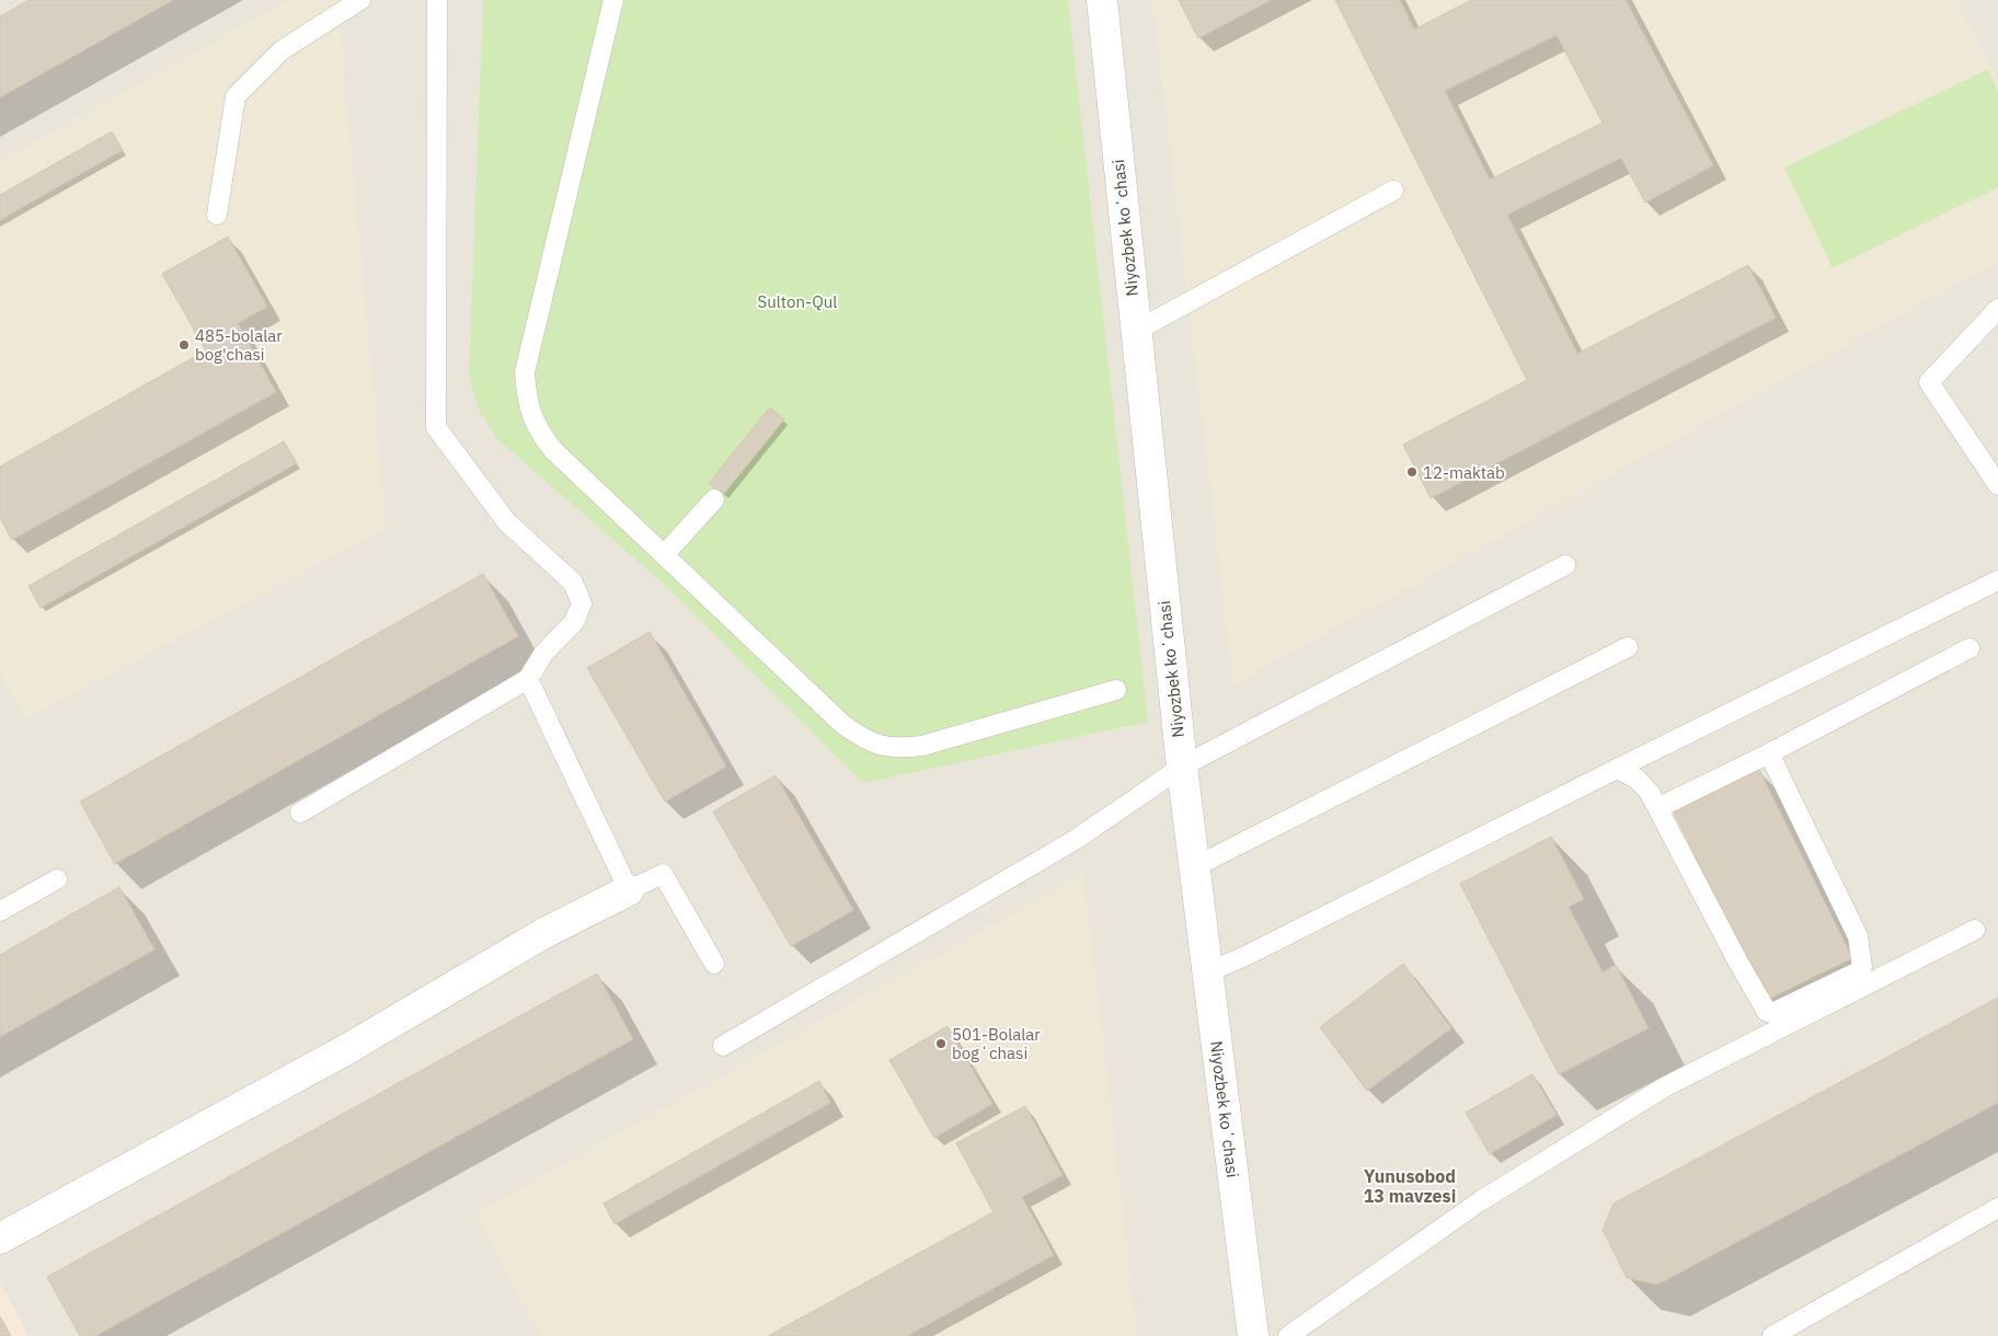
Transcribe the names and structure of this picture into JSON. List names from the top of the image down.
{
  "streets": {
    "street": ["Niyozbek koʻchasi"]
  },
  "districts": ["Yunusobod 13 mavzesi"],
  "parks": ["Sulton-Qul"],
  "places": ["485-bolalar bog'chasi", "12-maktab", "501-Bolalar bogʻchasi"]
}
